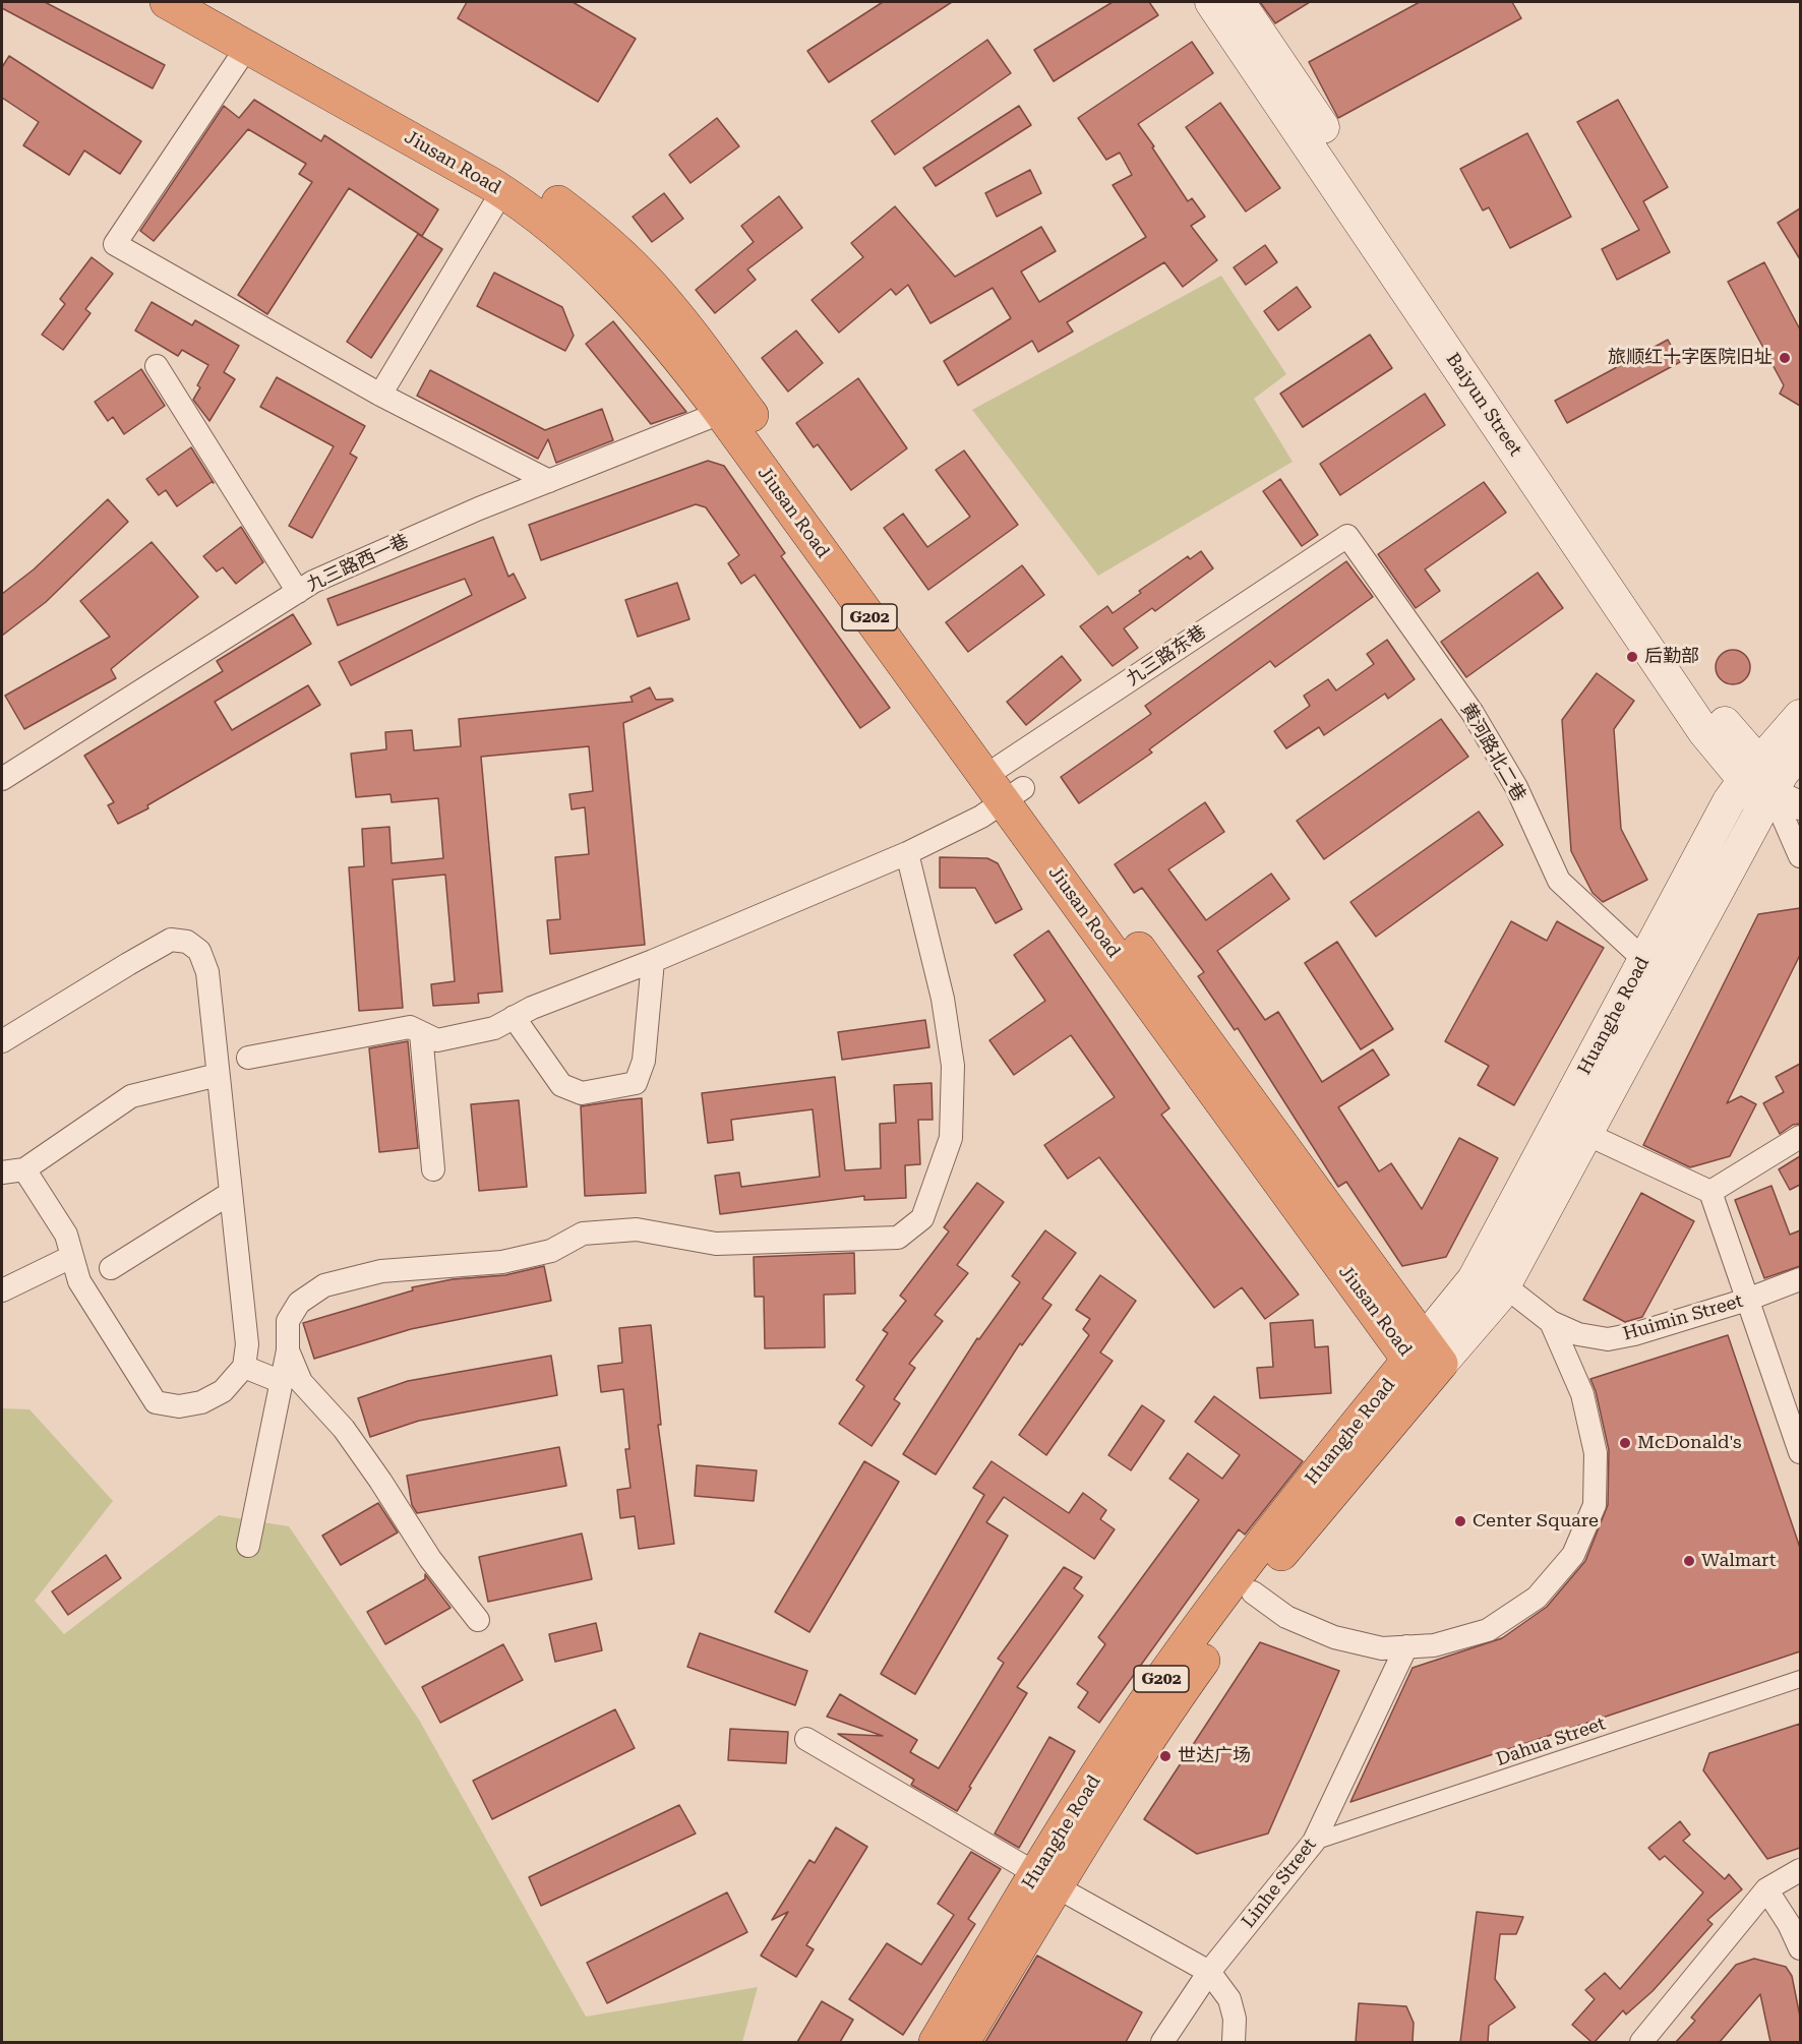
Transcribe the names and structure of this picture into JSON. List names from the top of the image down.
{
  "streets": {
    "highway": ["Jiusan Road", "G202", "Huanghe Road"],
    "main road": ["Baiyun Street"],
    "street": [
      "九三路西一巷",
      "九三路东巷",
      "黄河路北二巷",
      "Huimin Street",
      "Dahua Street",
      "Linhe Street"
    ]
  },
  "crossings": [
    ["Jiusan Road", "九三路西一巷"],
    ["Jiusan Road", "九三路东巷"],
    ["Jiusan Road", "Huanghe Road"],
    ["Baiyun Street", "Huanghe Road"],
    ["九三路东巷", "黄河路北二巷"],
    ["黄河路北二巷", "Huanghe Road"],
    ["Huanghe Road", "Huimin Street"],
    ["Dahua Street", "Linhe Street"]
  ],
  "places": [
    "旅顺红十字医院旧址",
    "后勤部",
    "McDonald's",
    "Center Square",
    "Walmart",
    "世达广场"
  ]
}
